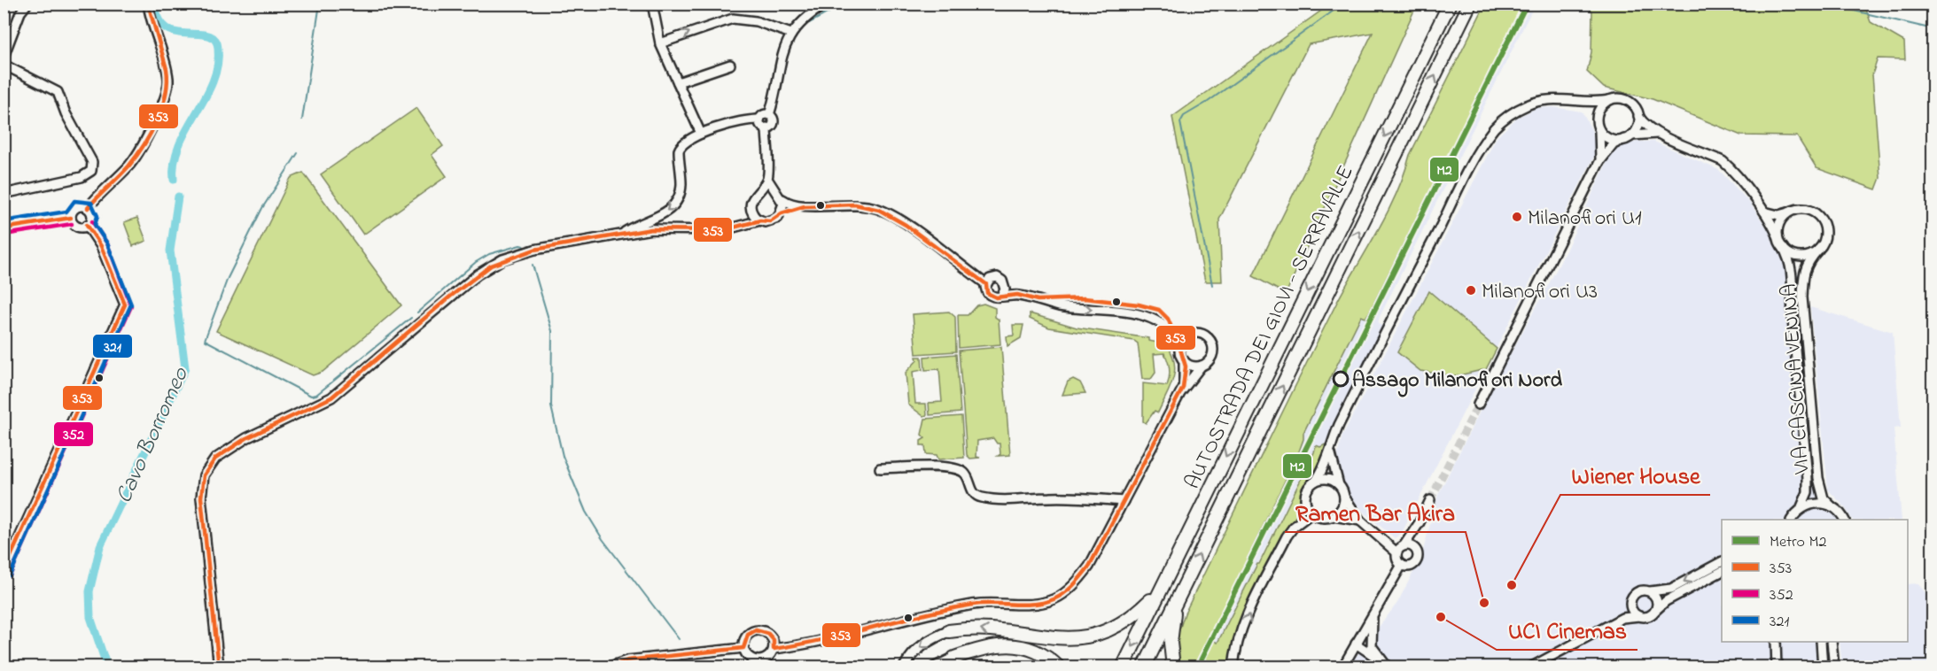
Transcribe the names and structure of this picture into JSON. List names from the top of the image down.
{
  "streets": {
    "highway": ["AUTOSTRADA DEI GIOVI - SERRAVALLE"],
    "street": ["VIA CASCINA VENINA"]
  },
  "water": ["Cavo Borromeo"],
  "places": [
    "Milanofiori U1",
    "Milanofiori U3",
    "Assago Milanofiori Nord",
    "Wiener House",
    "Ramen Bar Akira",
    "UCI Cinemas"
  ],
  "lines": [
    "metro line M2",
    "transit line 353",
    "transit line 321",
    "transit line 352"
  ],
  "legend": [
    "Metro M2",
    "353",
    "352",
    "321"
  ]
}
